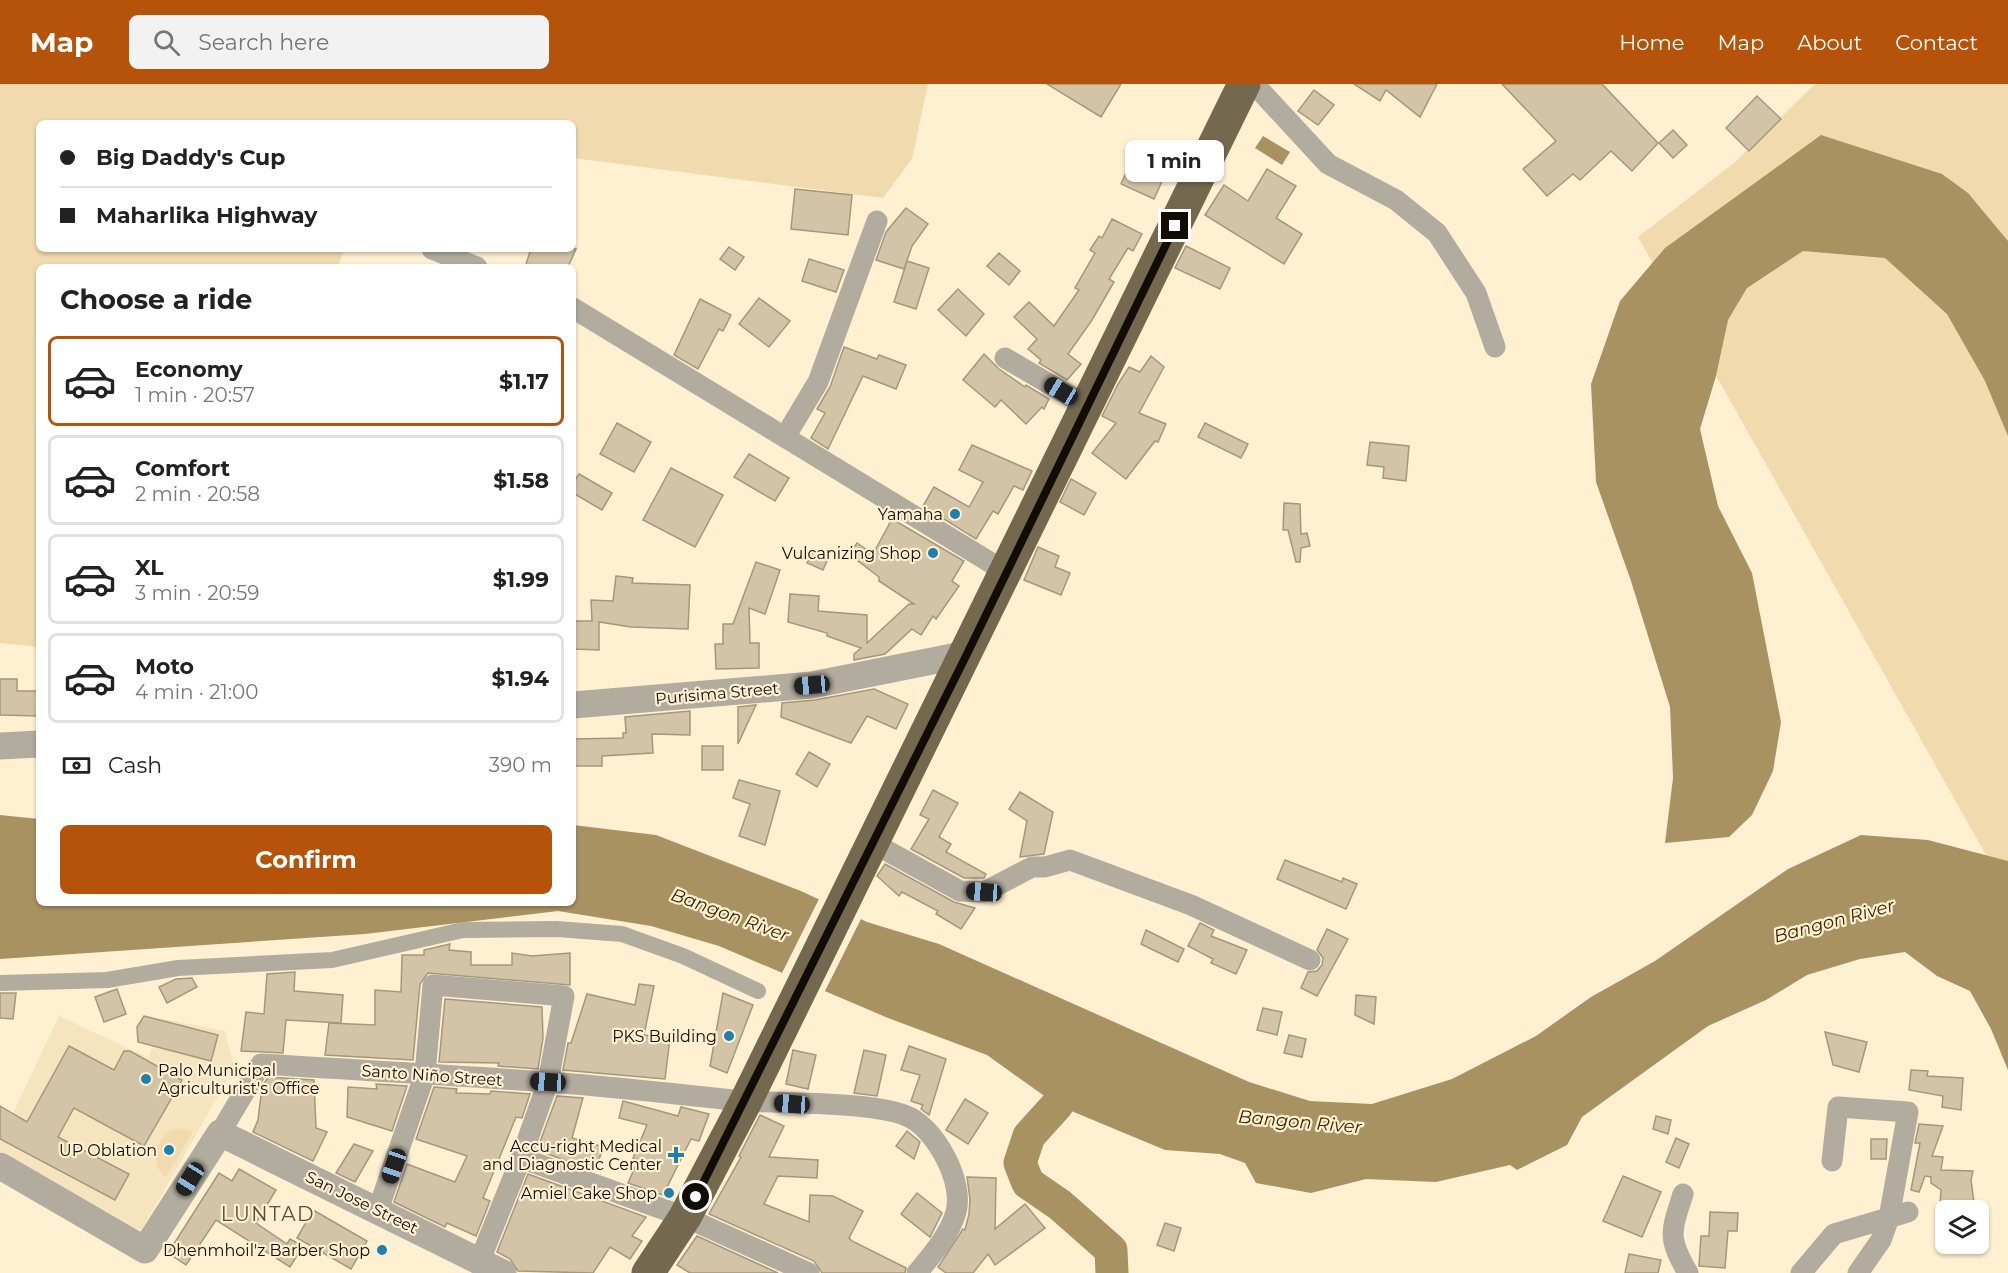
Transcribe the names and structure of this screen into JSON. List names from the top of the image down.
{
  "streets": {
    "street": ["Purisima Street", "Santo Niño Street", "San Jose Street"]
  },
  "crossings": [
    ["Santo Niño Street", "San Jose Street"]
  ],
  "districts": ["LUNTAD"],
  "water": ["Bangon River"],
  "places": {
    "other": [
      "Yamaha",
      "Vulcanizing Shop",
      "PKS Building",
      "Palo Municipal Agriculturist's Office",
      "UP Oblation",
      "Amiel Cake Shop",
      "Dhenmhoil'z Barber Shop"
    ],
    "health": ["Accu-right Medical and Diagnostic Center"]
  },
  "page": {
    "header": "Map",
    "search": "Search here",
    "nav": [
      "Home",
      "Map",
      "About",
      "Contact"
    ],
    "banner": ["Big Daddy's Cup", "Maharlika Highway"],
    "bubble": "1 min",
    "heading": "Choose a ride",
    "list": [
      {
        "name": "Economy",
        "note": "1 min · 20:57",
        "value": "$1.17"
      },
      {
        "name": "Comfort",
        "note": "2 min · 20:58",
        "value": "$1.58"
      },
      {
        "name": "XL",
        "note": "3 min · 20:59",
        "value": "$1.99"
      },
      {
        "name": "Moto",
        "note": "4 min · 21:00",
        "value": "$1.94"
      }
    ],
    "pay": ["Cash", "390 m"],
    "buttons": "Confirm"
  }
}
